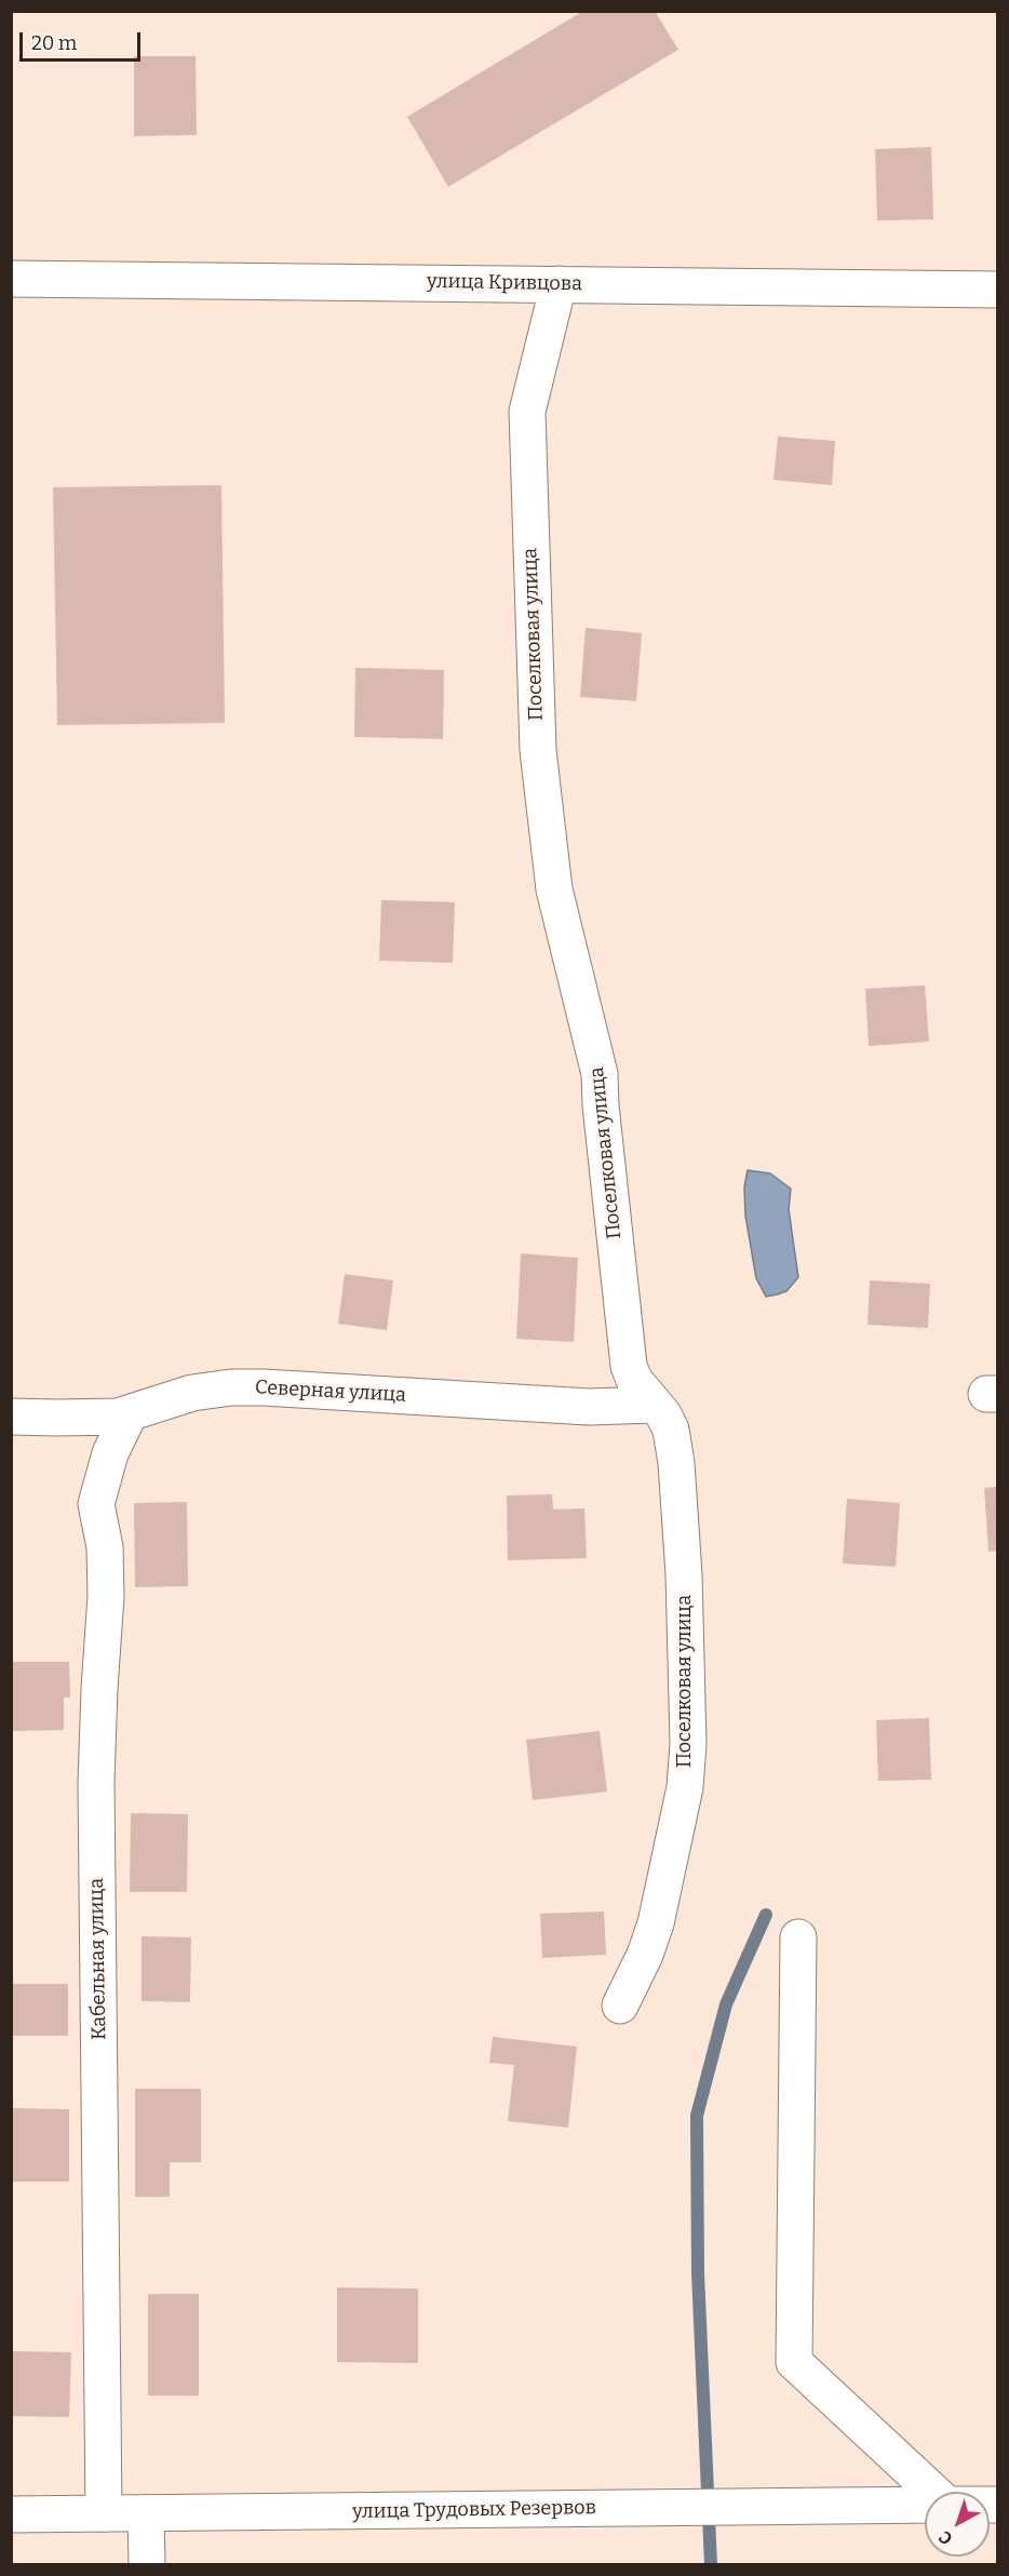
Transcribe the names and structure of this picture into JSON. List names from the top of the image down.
{
  "streets": {
    "street": [
      "улица Кривцова",
      "Поселковая улица",
      "Северная улица",
      "Кабельная улица",
      "улица Трудовых Резервов"
    ]
  },
  "crossings": [
    ["улица Кривцова", "Поселковая улица"],
    ["Поселковая улица", "Северная улица"],
    ["Северная улица", "Кабельная улица"],
    ["Кабельная улица", "улица Трудовых Резервов"]
  ],
  "scale_bar": "20 m",
  "north": "bottom left"
}
